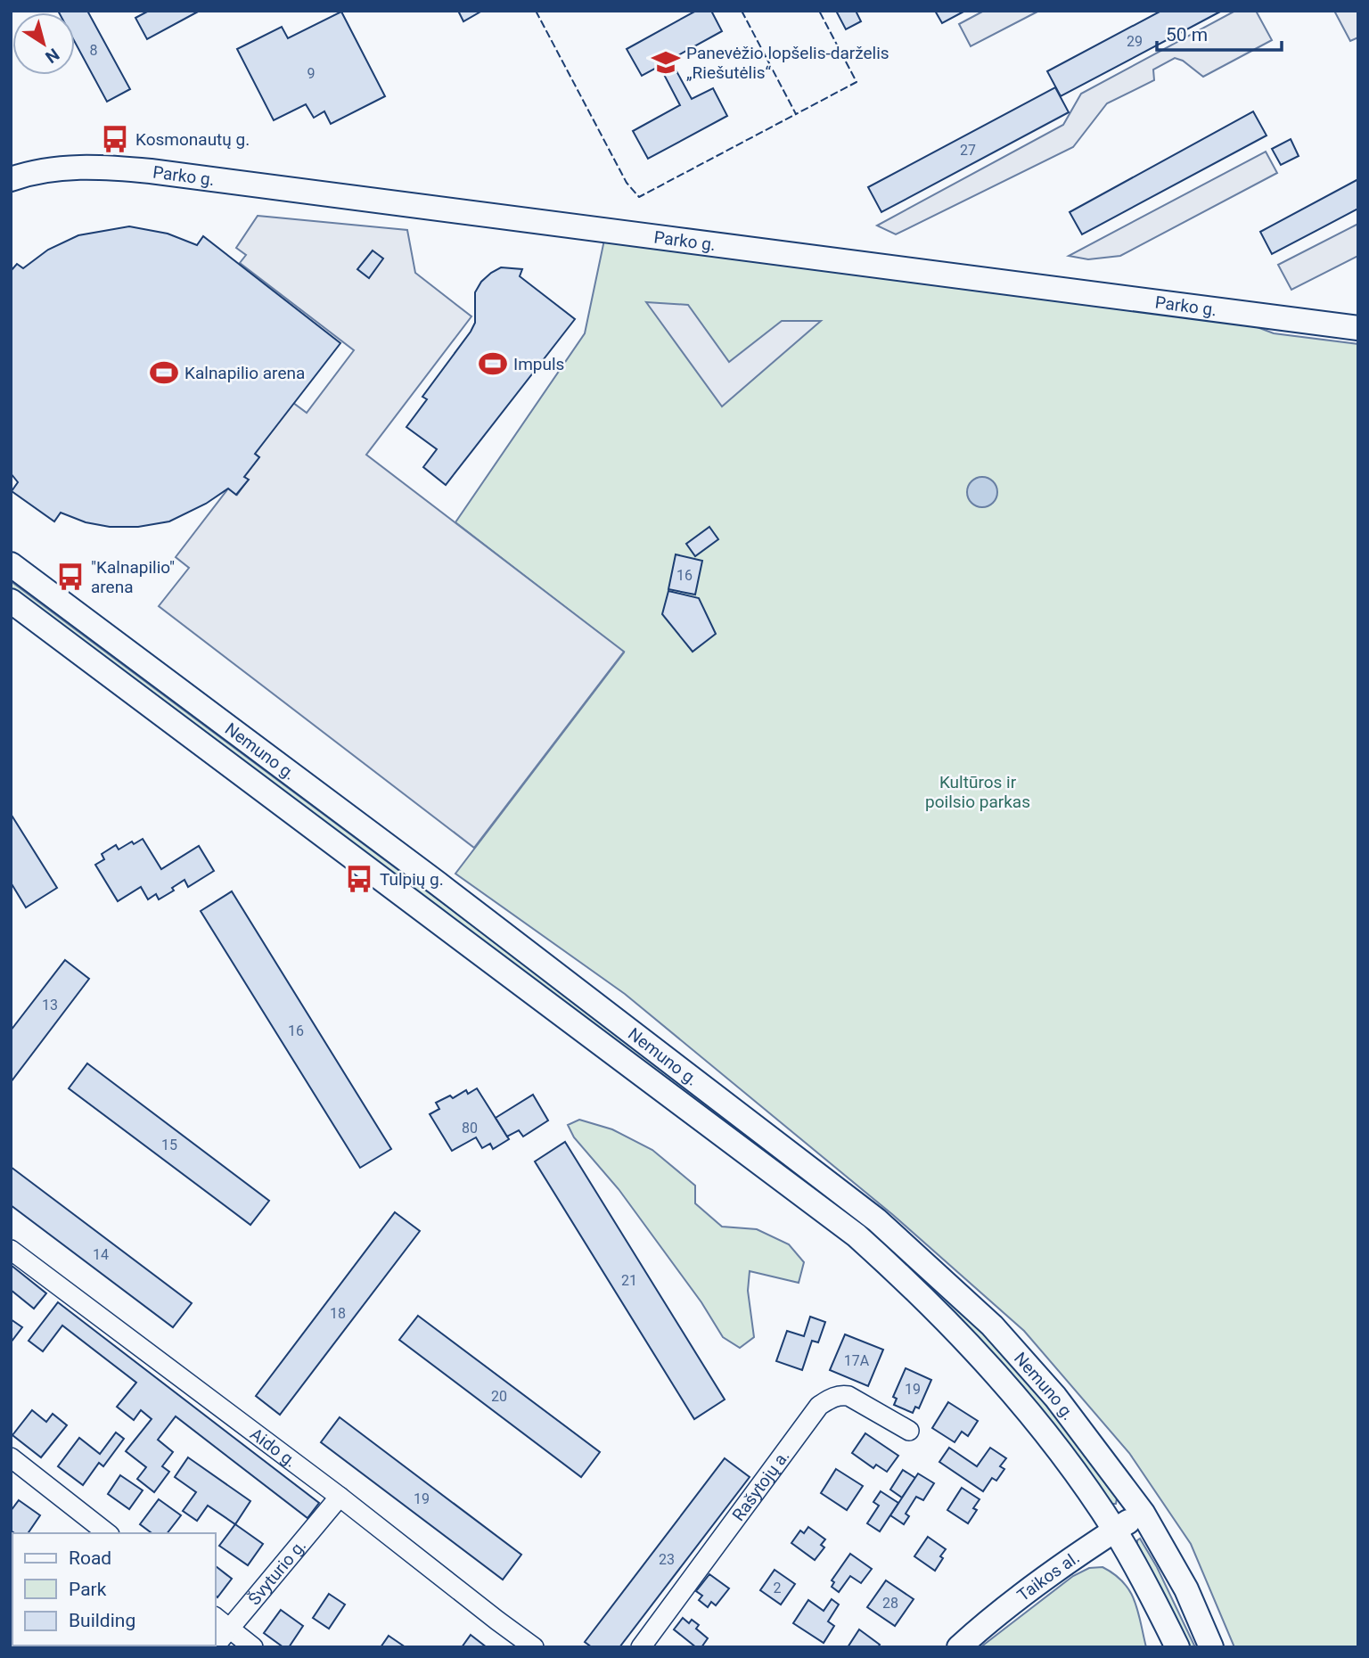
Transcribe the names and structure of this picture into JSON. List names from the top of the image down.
{
  "streets": {
    "main road": ["Parko g.", "Nemuno g.", "Taikos al."],
    "street": ["Aido g.", "Rašytojų a.", "Švyturio g."]
  },
  "crossings": [
    ["Nemuno g.", "Taikos al."],
    ["Aido g.", "Švyturio g."]
  ],
  "parks": ["Kultūros ir poilsio parkas"],
  "places": {
    "school or university": ["Panevėžio lopšelis-darželis „Riešutėlis“"],
    "bus stop": ["Kosmonautų g.", "\"Kalnapilio\" arena", "Tulpių g."],
    "sports": ["Impuls", "Kalnapilio arena"]
  },
  "house_numbers": [
    "29",
    "8",
    "9",
    "27",
    "16",
    "13",
    "16",
    "80",
    "15",
    "14",
    "21",
    "18",
    "17A",
    "19",
    "20",
    "19",
    "23",
    "2",
    "28"
  ],
  "legend": ["Road", "Park", "Building"],
  "scale_bar": "50 m",
  "north": "bottom right"
}
